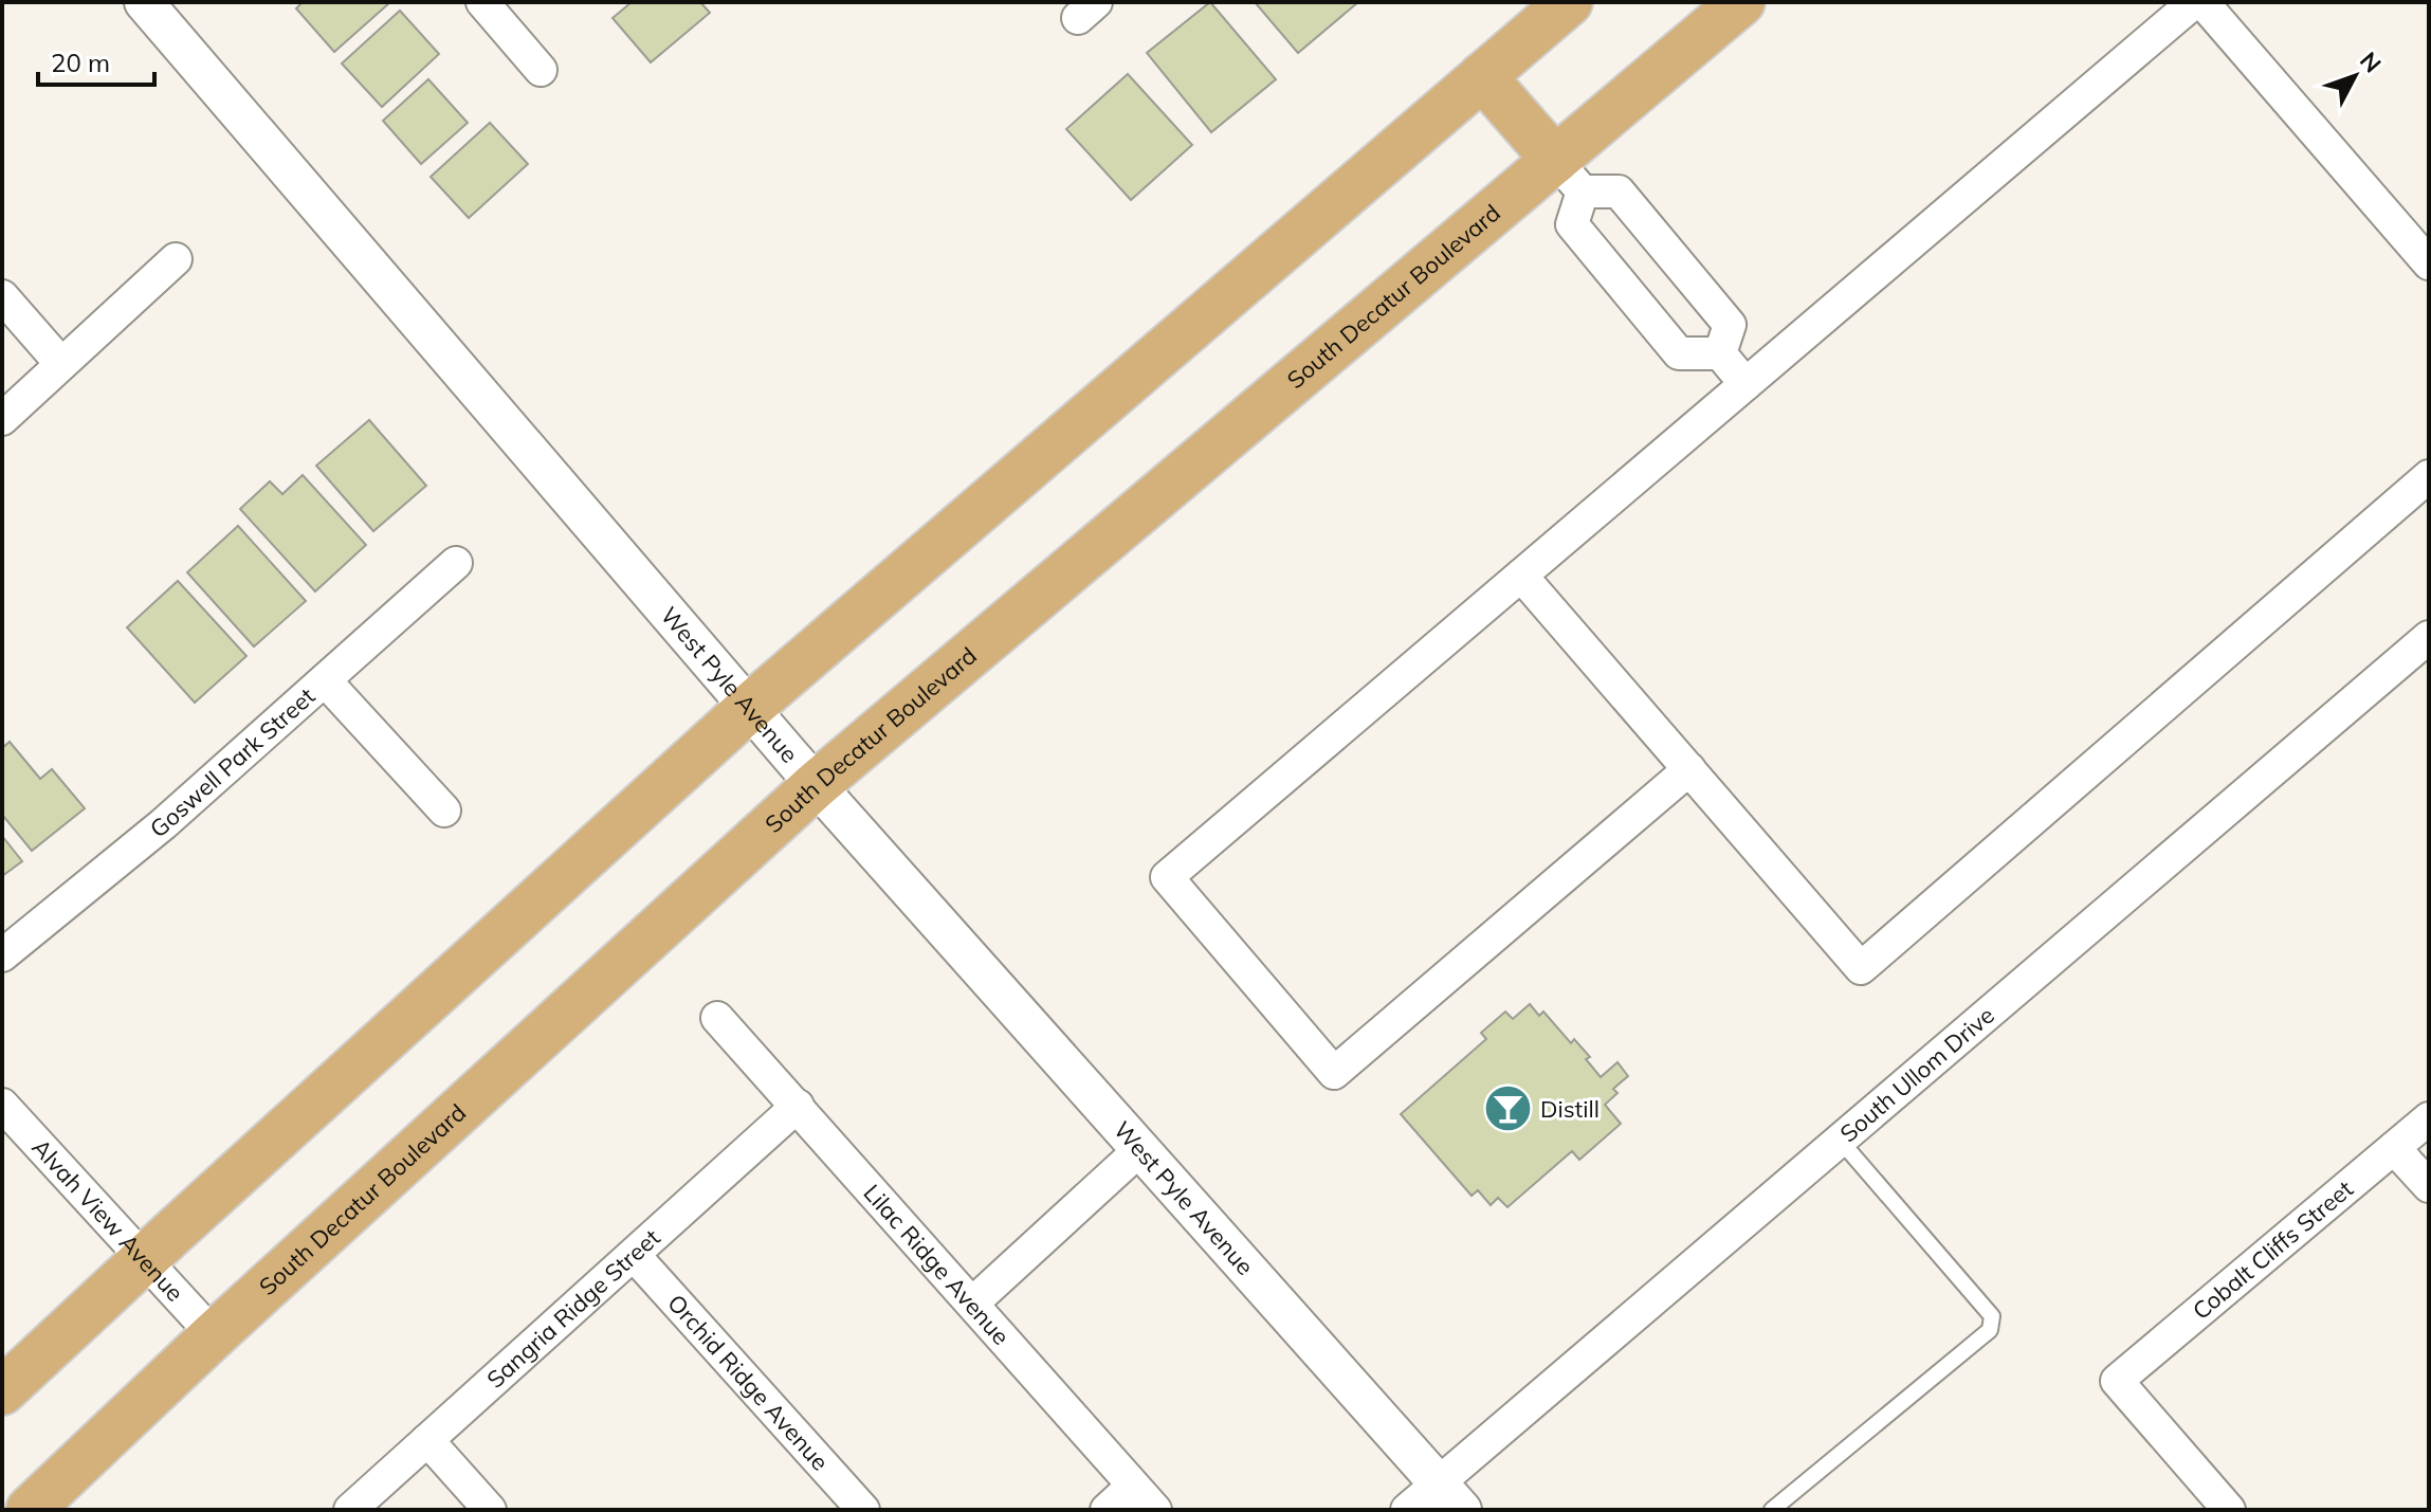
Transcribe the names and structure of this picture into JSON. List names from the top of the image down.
{
  "streets": {
    "main road": ["South Decatur Boulevard"],
    "street": [
      "West Pyle Avenue",
      "Goswell Park Street",
      "South Ullom Drive",
      "Alvah View Avenue",
      "Cobalt Cliffs Street",
      "Lilac Ridge Avenue",
      "Sangria Ridge Street",
      "Orchid Ridge Avenue"
    ]
  },
  "crossings": [
    ["South Decatur Boulevard", "West Pyle Avenue"],
    ["South Decatur Boulevard", "Alvah View Avenue"],
    ["West Pyle Avenue", "South Ullom Drive"],
    ["Lilac Ridge Avenue", "Sangria Ridge Street"],
    ["Sangria Ridge Street", "Orchid Ridge Avenue"]
  ],
  "places": {
    "bar": ["Distill"]
  },
  "scale_bar": "20 m",
  "north": "top right"
}
